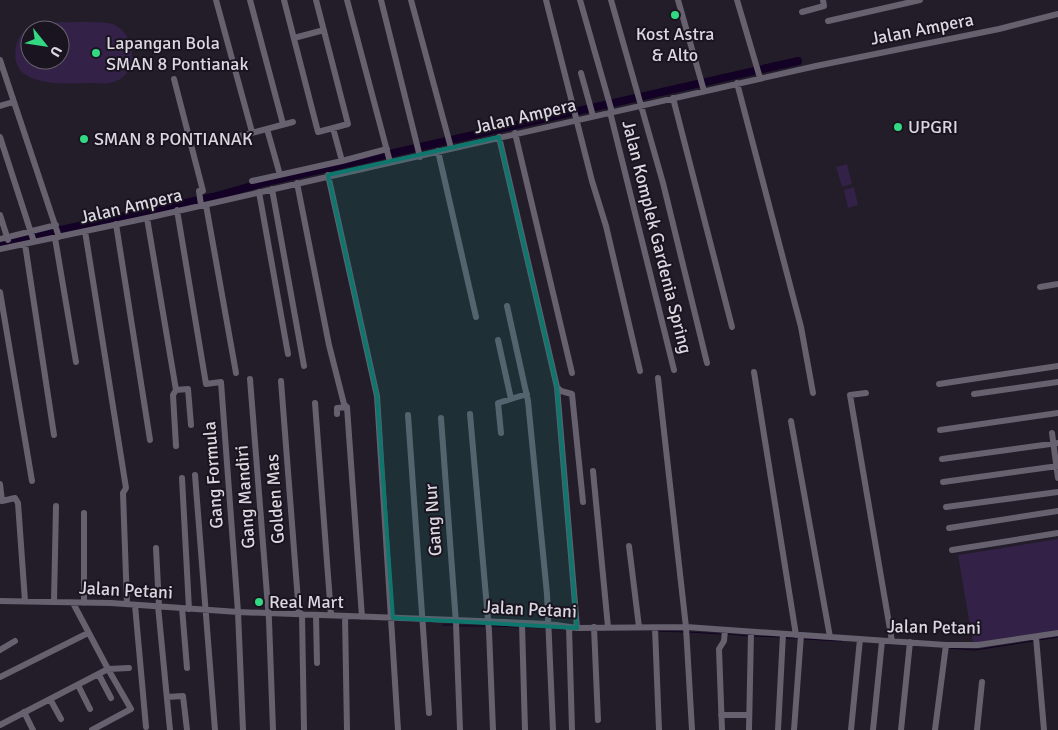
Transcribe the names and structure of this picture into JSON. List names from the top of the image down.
{
  "streets": {
    "street": [
      "Jalan Ampera",
      "Jalan Komplek Gardenia Spring",
      "Gang Formula",
      "Gang Mandiri",
      "Golden Mas",
      "Gang Nur",
      "Jalan Petani"
    ]
  },
  "crossings": [
    ["Jalan Ampera", "Jalan Komplek Gardenia Spring"],
    ["Jalan Ampera", "Gang Formula"],
    ["Gang Formula", "Jalan Petani"],
    ["Gang Mandiri", "Jalan Petani"],
    ["Golden Mas", "Jalan Petani"],
    ["Gang Nur", "Jalan Petani"]
  ],
  "places": [
    "Kost Astra & Alto",
    "Lapangan Bola SMAN 8 Pontianak",
    "UPGRI",
    "SMAN 8 PONTIANAK",
    "Real Mart"
  ],
  "north": "bottom right"
}
